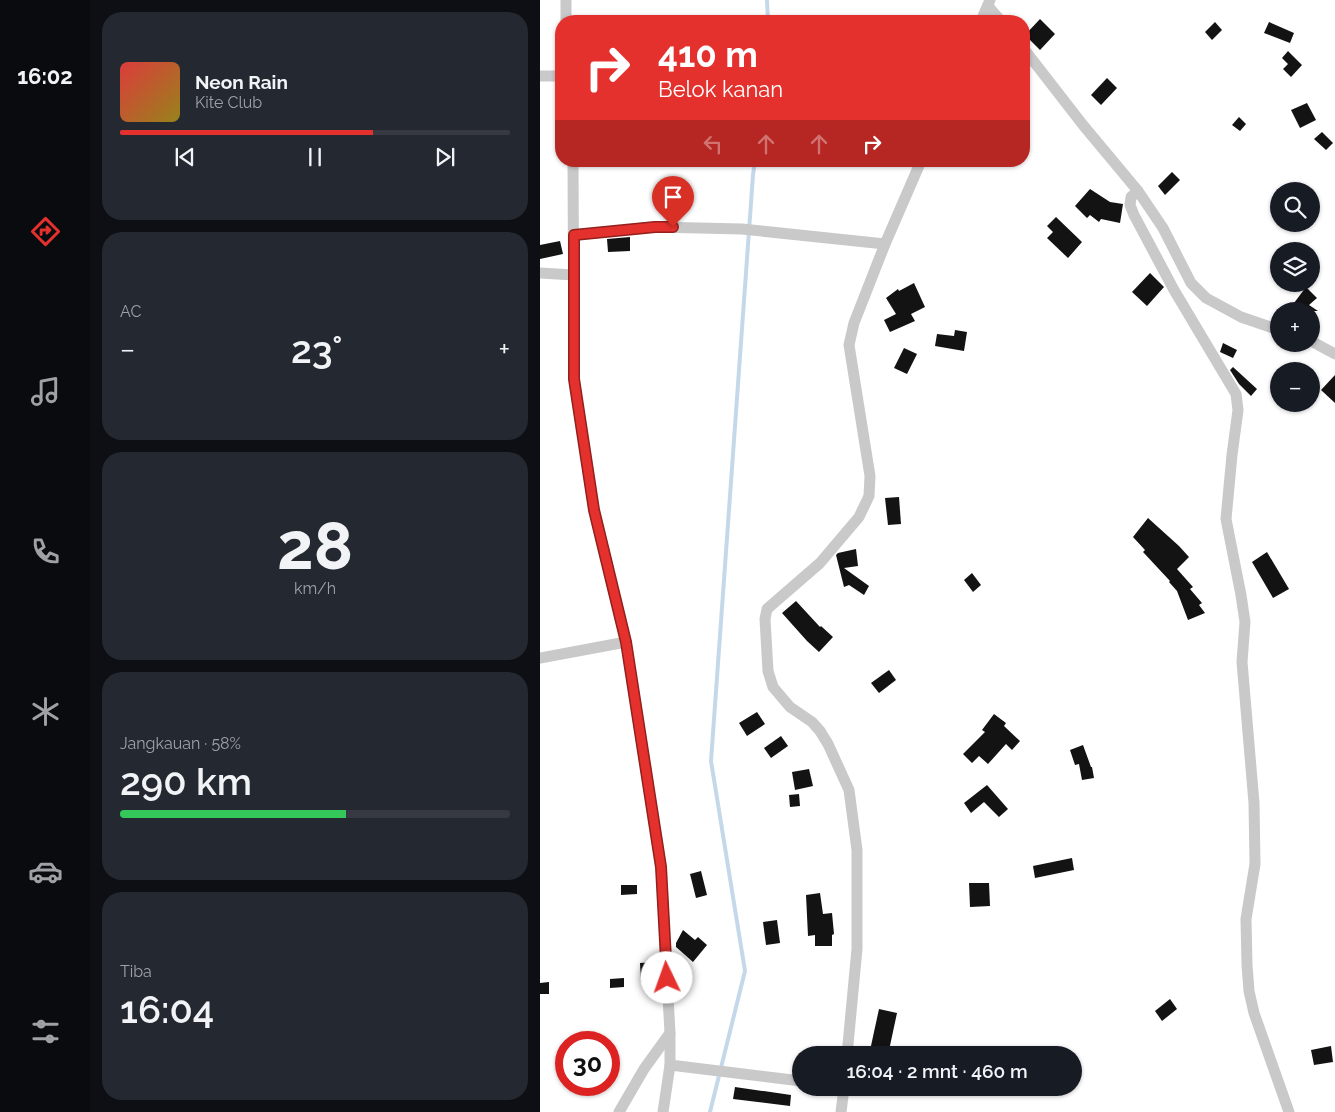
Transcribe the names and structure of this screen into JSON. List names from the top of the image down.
{
  "page": {
    "tabs": "16:02",
    "turn": ["410 m", "Belok kanan"],
    "song": ["Neon Rain", "Kite Club"],
    "map_buttons": ["+", "−"],
    "tile": [
      "AC",
      ["28", "km/h"],
      ["Jangkauan · 58%", "290 km"],
      ["Tiba", "16:04"]
    ],
    "heat": ["−", "23°", "+"],
    "limit": "30",
    "trip": "16:04 · 2 mnt · 460 m"
  }
}
